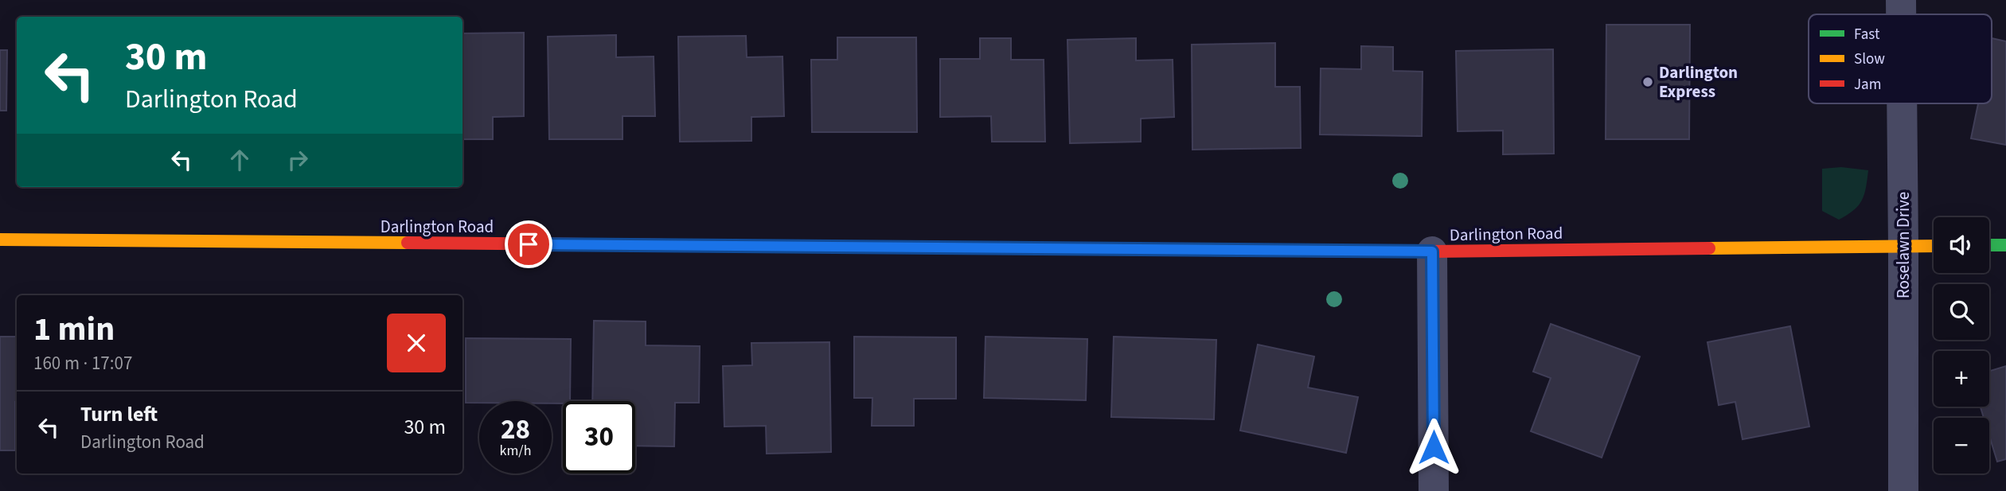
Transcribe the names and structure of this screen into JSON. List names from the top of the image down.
{
  "streets": {
    "street": ["Darlington Road", "Roselawn Drive"]
  },
  "crossings": [
    ["Darlington Road", "Roselawn Drive"]
  ],
  "places": ["Darlington Express"],
  "legend": ["Fast", "Slow", "Jam"],
  "page": {
    "turn": ["30 m", "Darlington Road"],
    "map_buttons": ["+", "−"],
    "heading": ["1 min", "160 m · 17:07"],
    "list": [
      {
        "name": "Turn left",
        "note": "Darlington Road",
        "value": "30 m"
      }
    ],
    "speed": "28 km/h",
    "limit": "30"
  }
}
